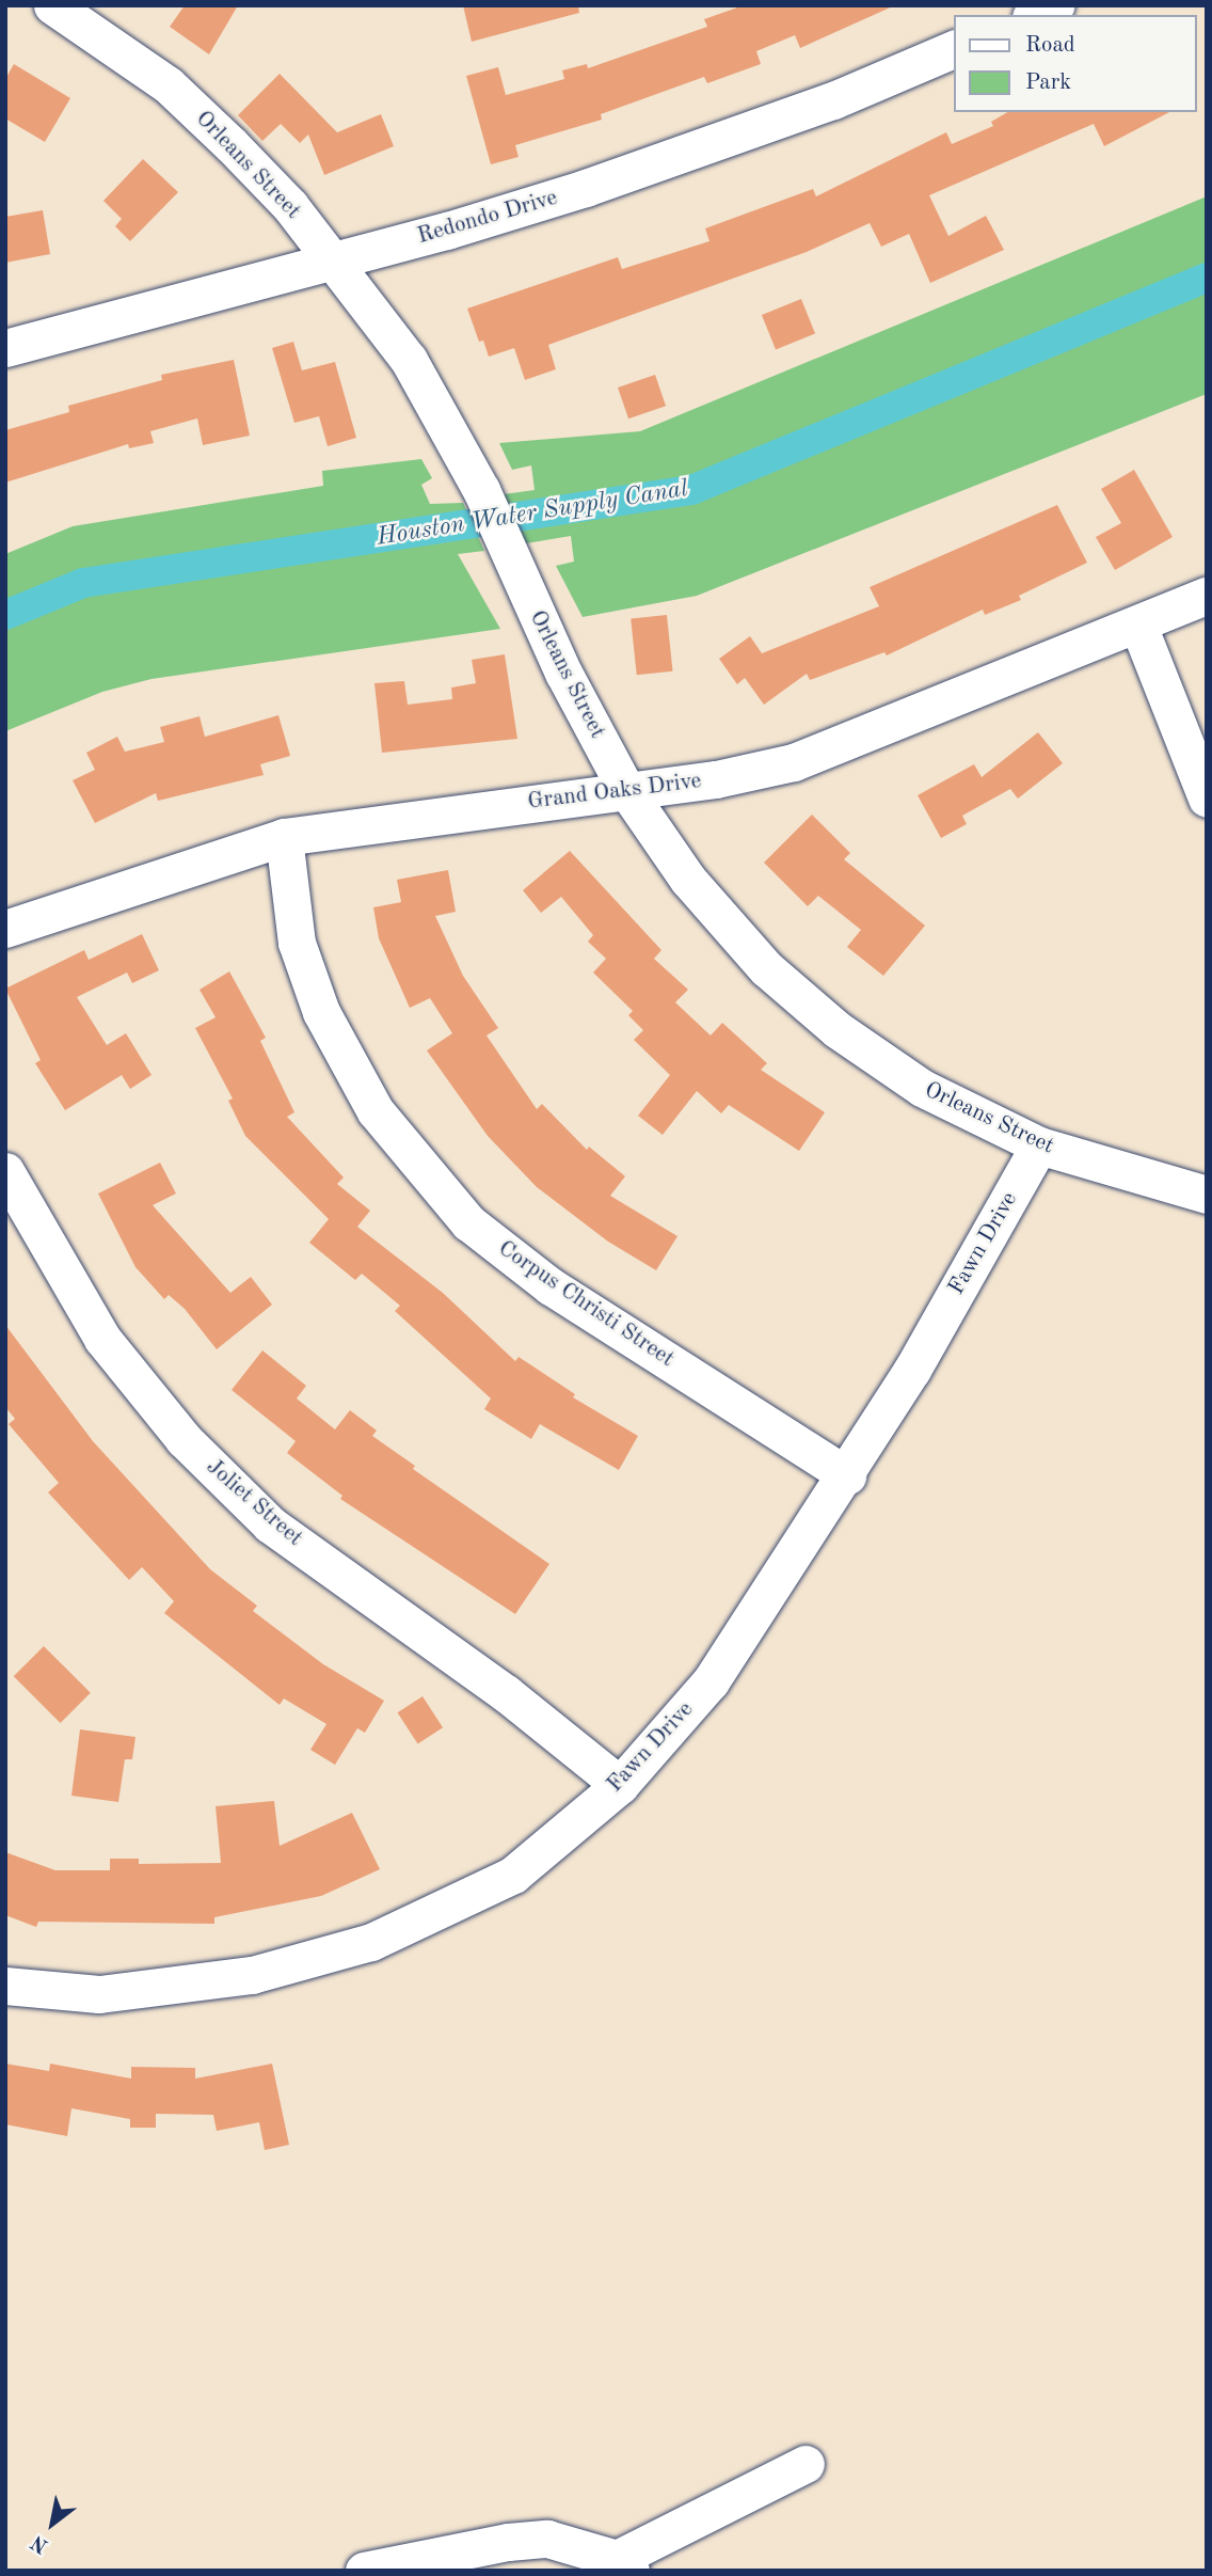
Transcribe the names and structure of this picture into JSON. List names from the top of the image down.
{
  "streets": {
    "street": [
      "Orleans Street",
      "Redondo Drive",
      "Grand Oaks Drive",
      "Fawn Drive",
      "Corpus Christi Street",
      "Joliet Street"
    ]
  },
  "crossings": [
    ["Orleans Street", "Redondo Drive"],
    ["Orleans Street", "Grand Oaks Drive"],
    ["Orleans Street", "Fawn Drive"],
    ["Grand Oaks Drive", "Corpus Christi Street"],
    ["Fawn Drive", "Corpus Christi Street"],
    ["Fawn Drive", "Joliet Street"]
  ],
  "water": ["Houston Water Supply Canal"],
  "legend": ["Road", "Park"],
  "north": "bottom left"
}
